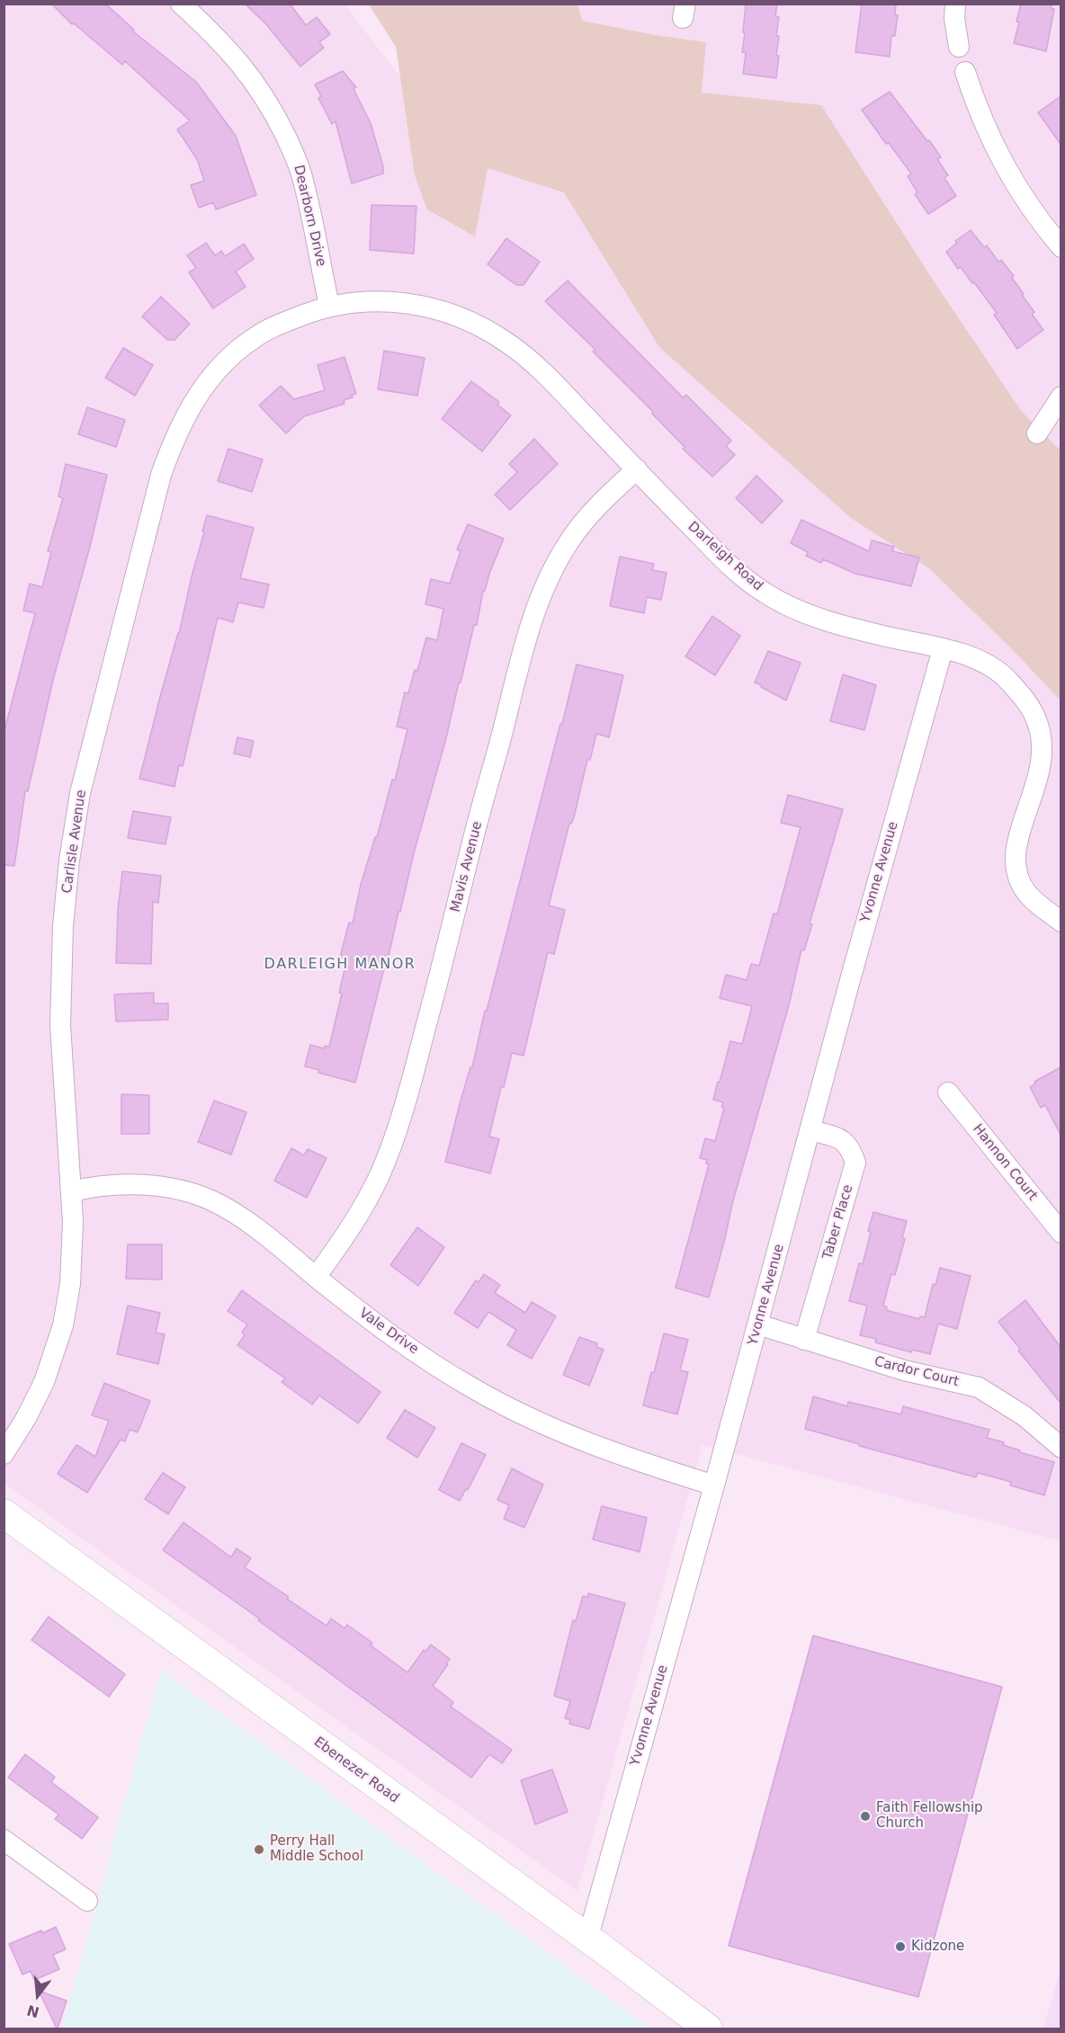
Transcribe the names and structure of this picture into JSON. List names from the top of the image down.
{
  "streets": {
    "street": [
      "Dearborn Drive",
      "Darleigh Road",
      "Carlisle Avenue",
      "Mavis Avenue",
      "Yvonne Avenue",
      "Hannon Court",
      "Taber Place",
      "Vale Drive",
      "Cardor Court",
      "Ebenezer Road"
    ]
  },
  "crossings": [
    ["Dearborn Drive", "Darleigh Road"],
    ["Dearborn Drive", "Carlisle Avenue"],
    ["Darleigh Road", "Carlisle Avenue"],
    ["Darleigh Road", "Mavis Avenue"],
    ["Darleigh Road", "Yvonne Avenue"],
    ["Carlisle Avenue", "Vale Drive"],
    ["Mavis Avenue", "Vale Drive"],
    ["Yvonne Avenue", "Taber Place"],
    ["Yvonne Avenue", "Vale Drive"],
    ["Yvonne Avenue", "Cardor Court"],
    ["Yvonne Avenue", "Ebenezer Road"],
    ["Taber Place", "Cardor Court"]
  ],
  "districts": ["DARLEIGH MANOR"],
  "places": ["Faith Fellowship Church", "Perry Hall Middle School", "Kidzone"],
  "north": "bottom"
}
